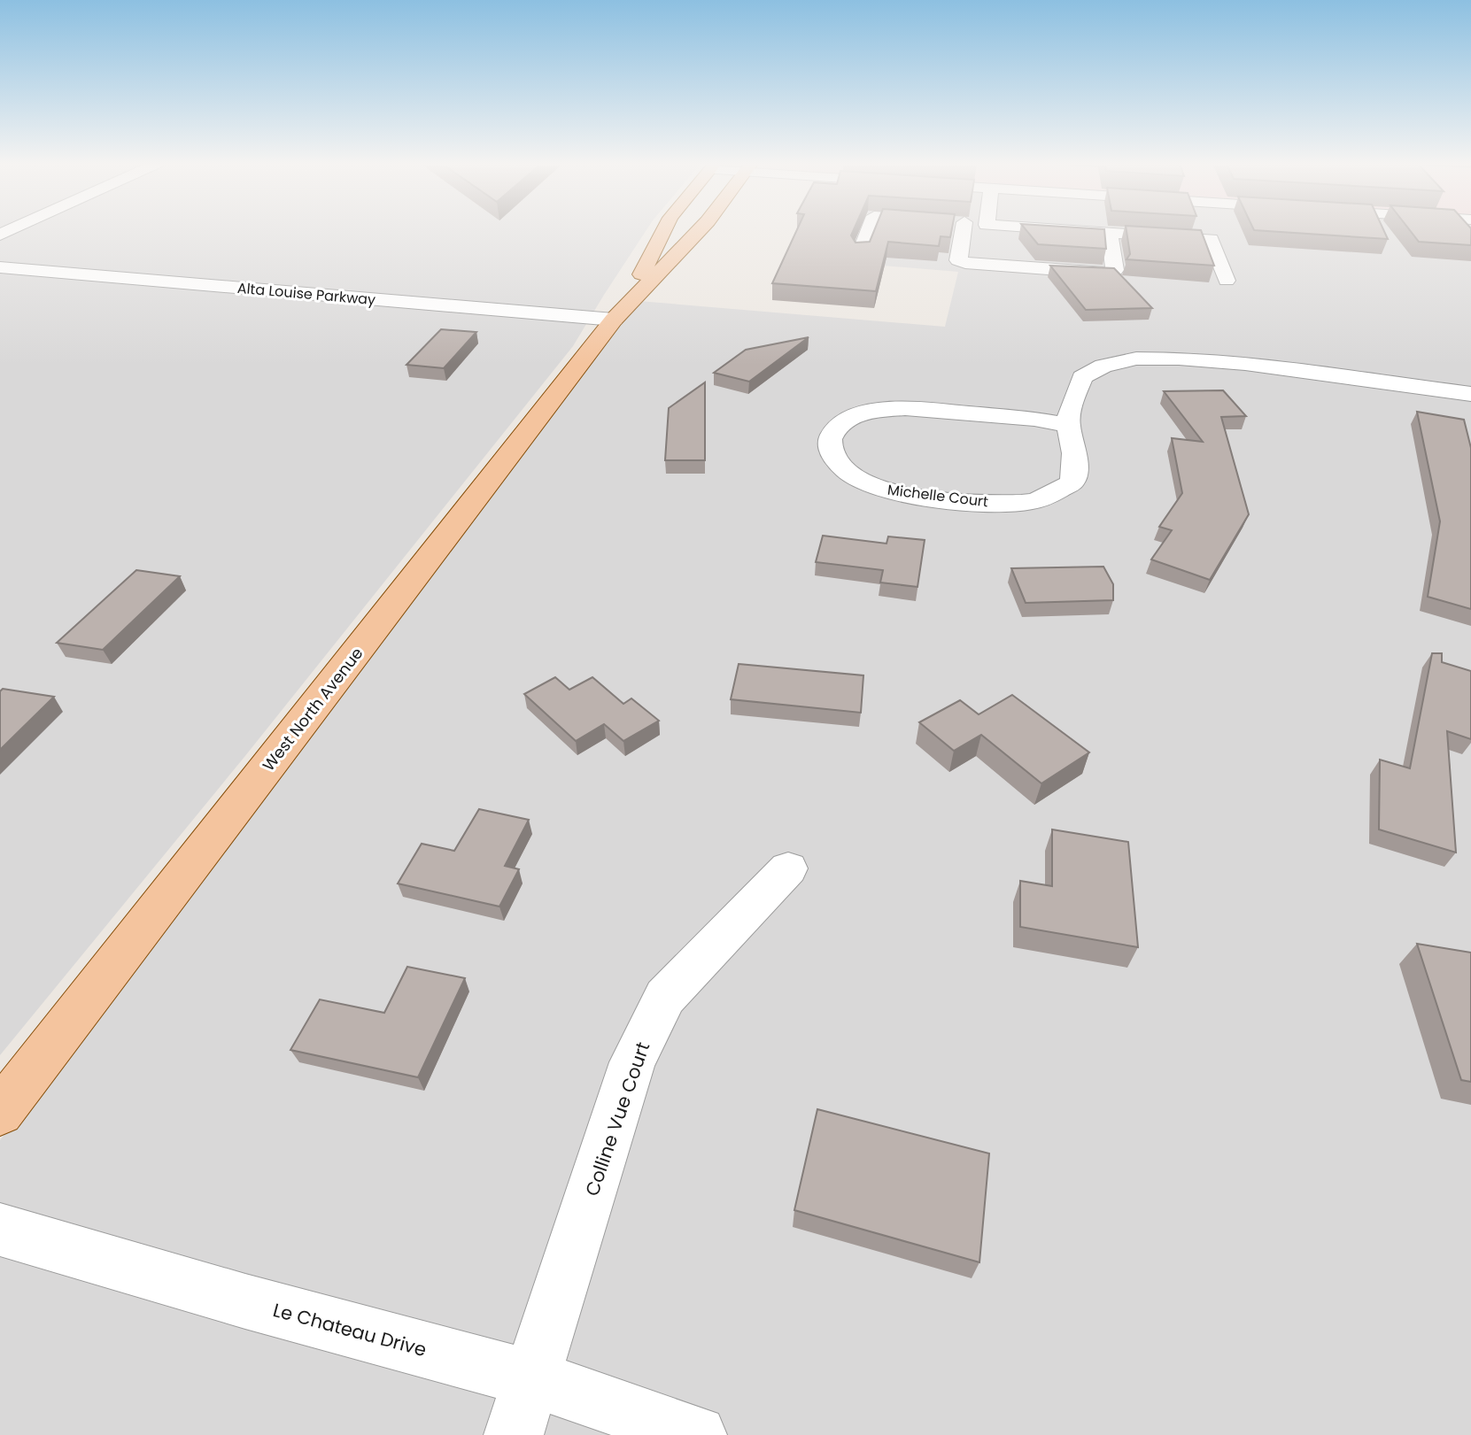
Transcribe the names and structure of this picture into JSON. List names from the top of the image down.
{
  "streets": {
    "main road": ["West North Avenue"],
    "street": [
      "Alta Louise Parkway",
      "Michelle Court",
      "Colline Vue Court",
      "Le Chateau Drive"
    ]
  },
  "crossings": [
    ["Alta Louise Parkway", "West North Avenue"],
    ["Colline Vue Court", "Le Chateau Drive"]
  ]
}
